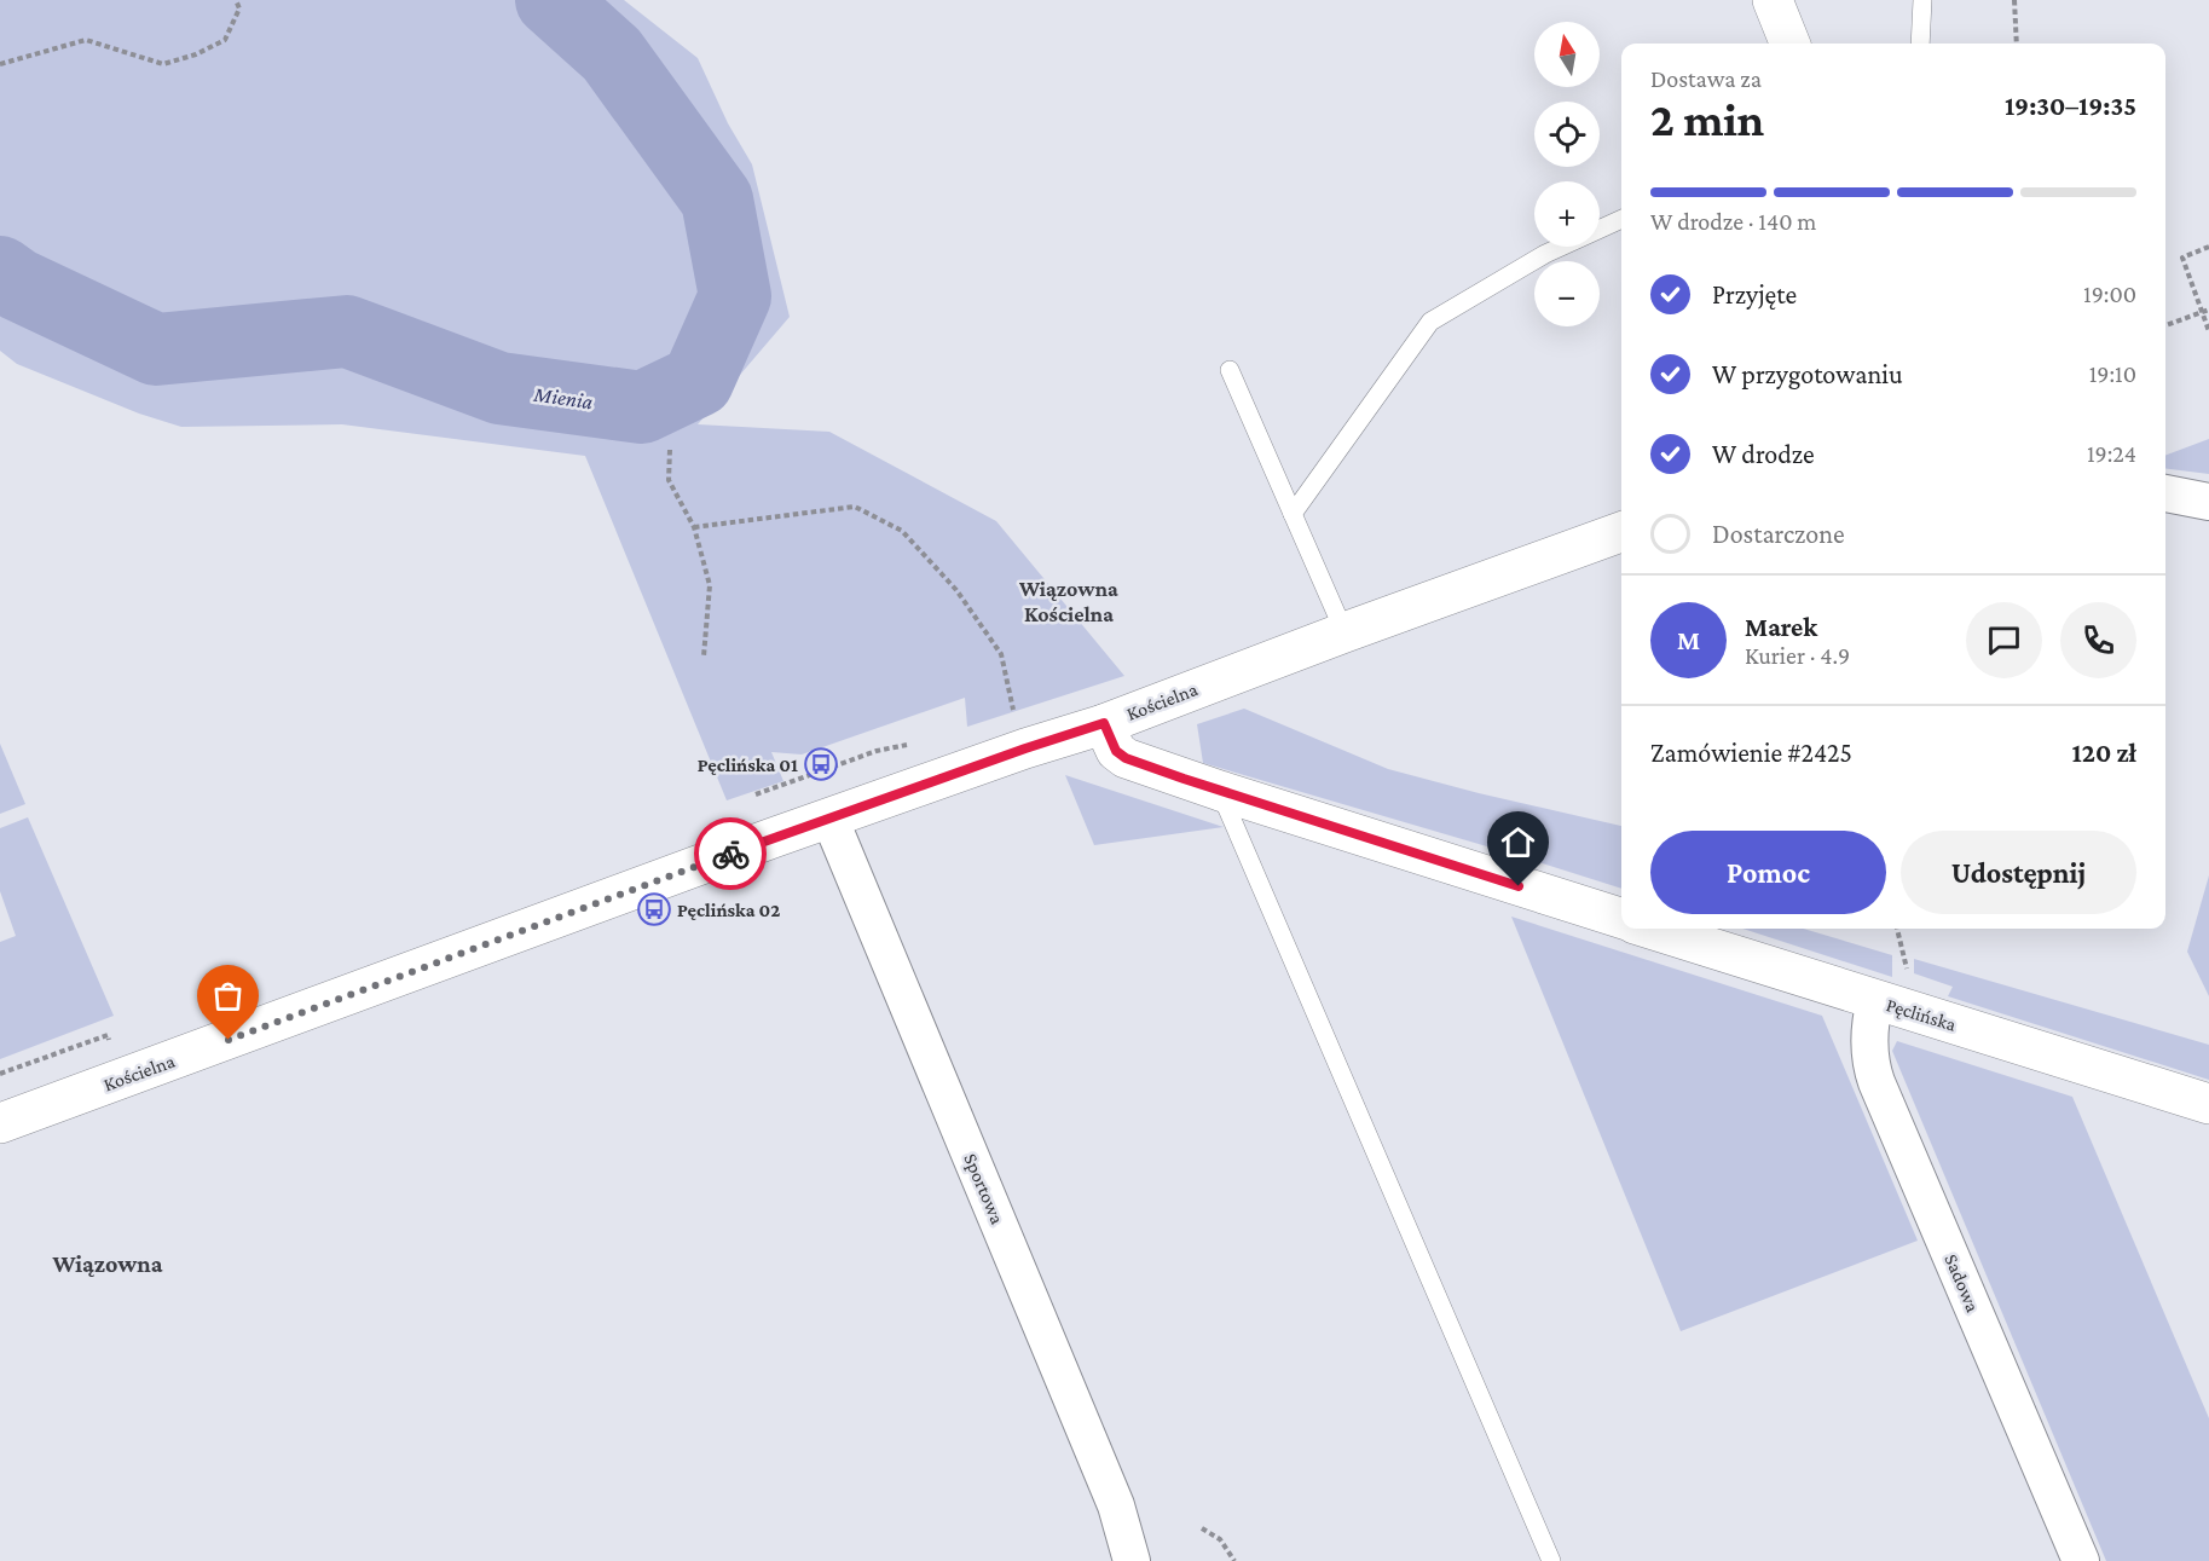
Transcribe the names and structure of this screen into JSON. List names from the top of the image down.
{
  "streets": {
    "street": [
      "Kościelna",
      "Pęclińska",
      "Sportowa",
      "Sadowa"
    ]
  },
  "crossings": [
    ["Kościelna", "Sportowa"],
    ["Pęclińska", "Sadowa"]
  ],
  "districts": ["Wiązowna Kościelna", "Wiązowna"],
  "water": ["Mienia"],
  "places": {
    "bus stop": ["Pęclińska 01", "Pęclińska 02"]
  },
  "north": "top",
  "page": {
    "map_buttons": ["+", "−"],
    "heading": ["2 min", "Dostawa za", "19:30–19:35"],
    "panel": [
      "Marek",
      "Kurier · 4.9",
      "Zamówienie #2425",
      "120 zł"
    ],
    "bar": "W drodze · 140 m",
    "list": [
      ["Przyjęte", "19:00"],
      ["W przygotowaniu", "19:10"],
      ["W drodze", "19:24"],
      "Dostarczone"
    ],
    "round": "M",
    "buttons": ["Pomoc", "Udostępnij"]
  }
}
